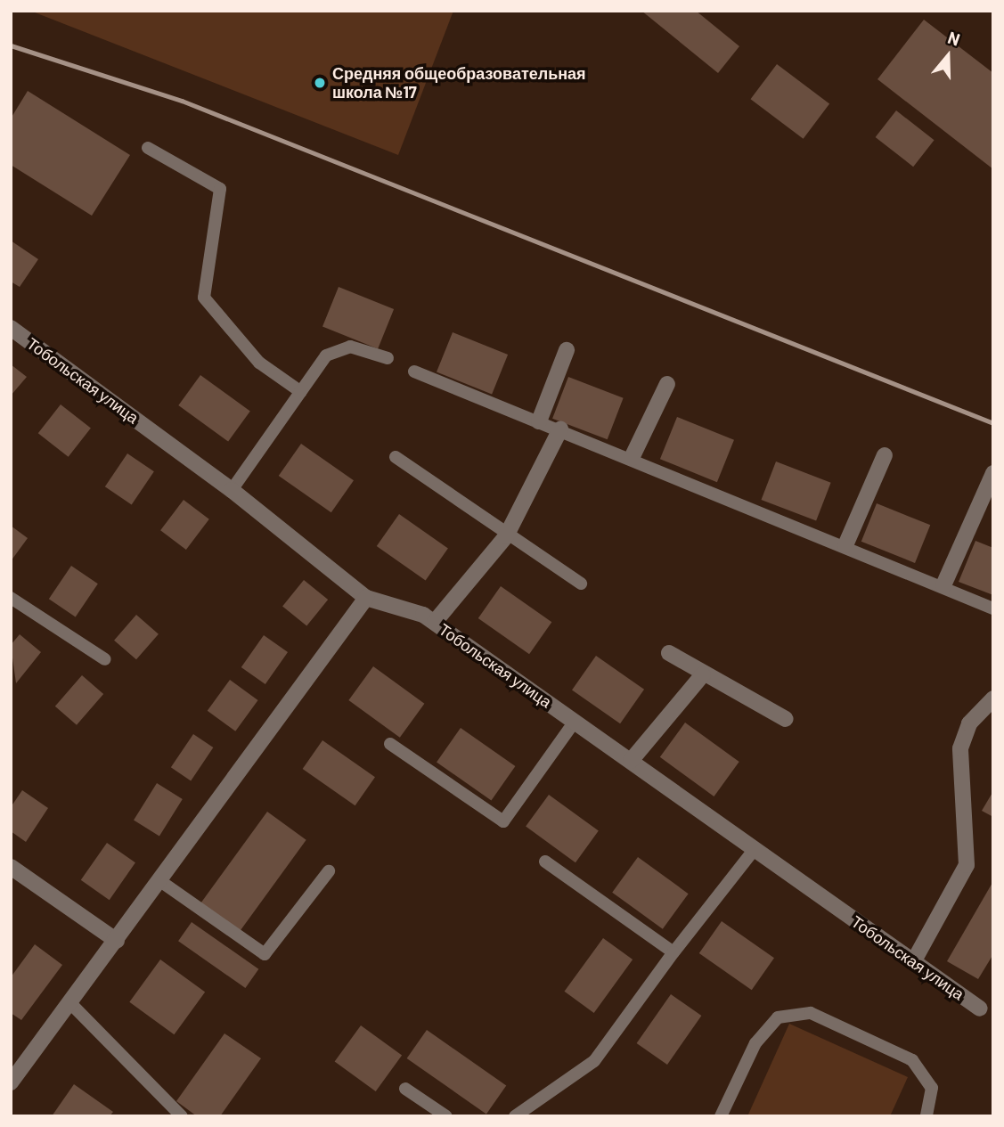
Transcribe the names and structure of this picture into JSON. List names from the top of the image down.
{
  "streets": {
    "street": ["Тобольская улица"]
  },
  "places": ["Средняя общеобразовательная школа №17"],
  "north": "top"
}
